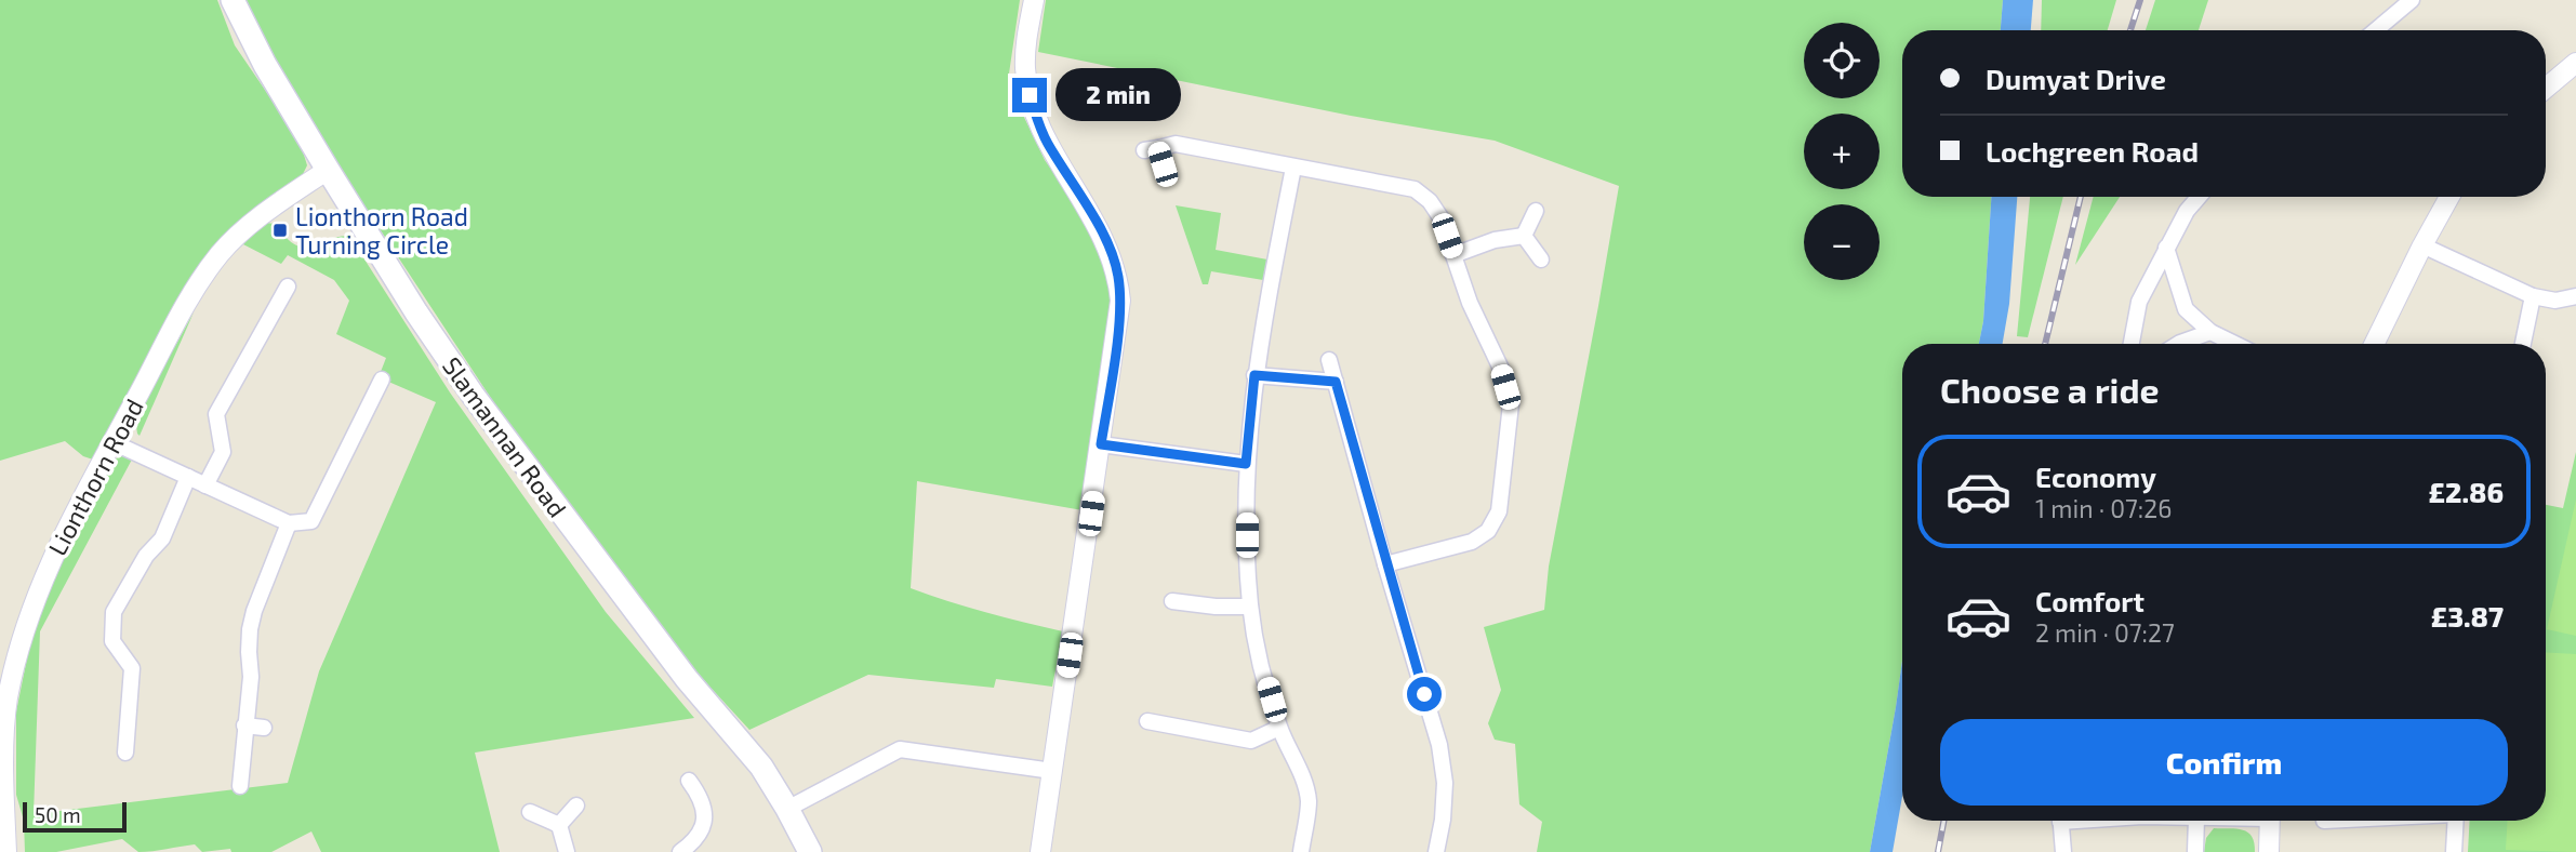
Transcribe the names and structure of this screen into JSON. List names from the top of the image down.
{
  "streets": {
    "main road": ["Slamannan Road"],
    "street": ["Lionthorn Road"]
  },
  "crossings": [
    ["Slamannan Road", "Lionthorn Road"]
  ],
  "places": {
    "transit": ["Lionthorn Road Turning Circle"]
  },
  "scale_bar": "50 m",
  "page": {
    "map_buttons": ["+", "−"],
    "banner": ["Dumyat Drive", "Lochgreen Road"],
    "bubble": "2 min",
    "heading": "Choose a ride",
    "list": [
      {
        "name": "Economy",
        "note": "1 min · 07:26",
        "value": "£2.86"
      },
      {
        "name": "Comfort",
        "note": "2 min · 07:27",
        "value": "£3.87"
      }
    ],
    "buttons": "Confirm",
    "scale": "50 m"
  }
}
